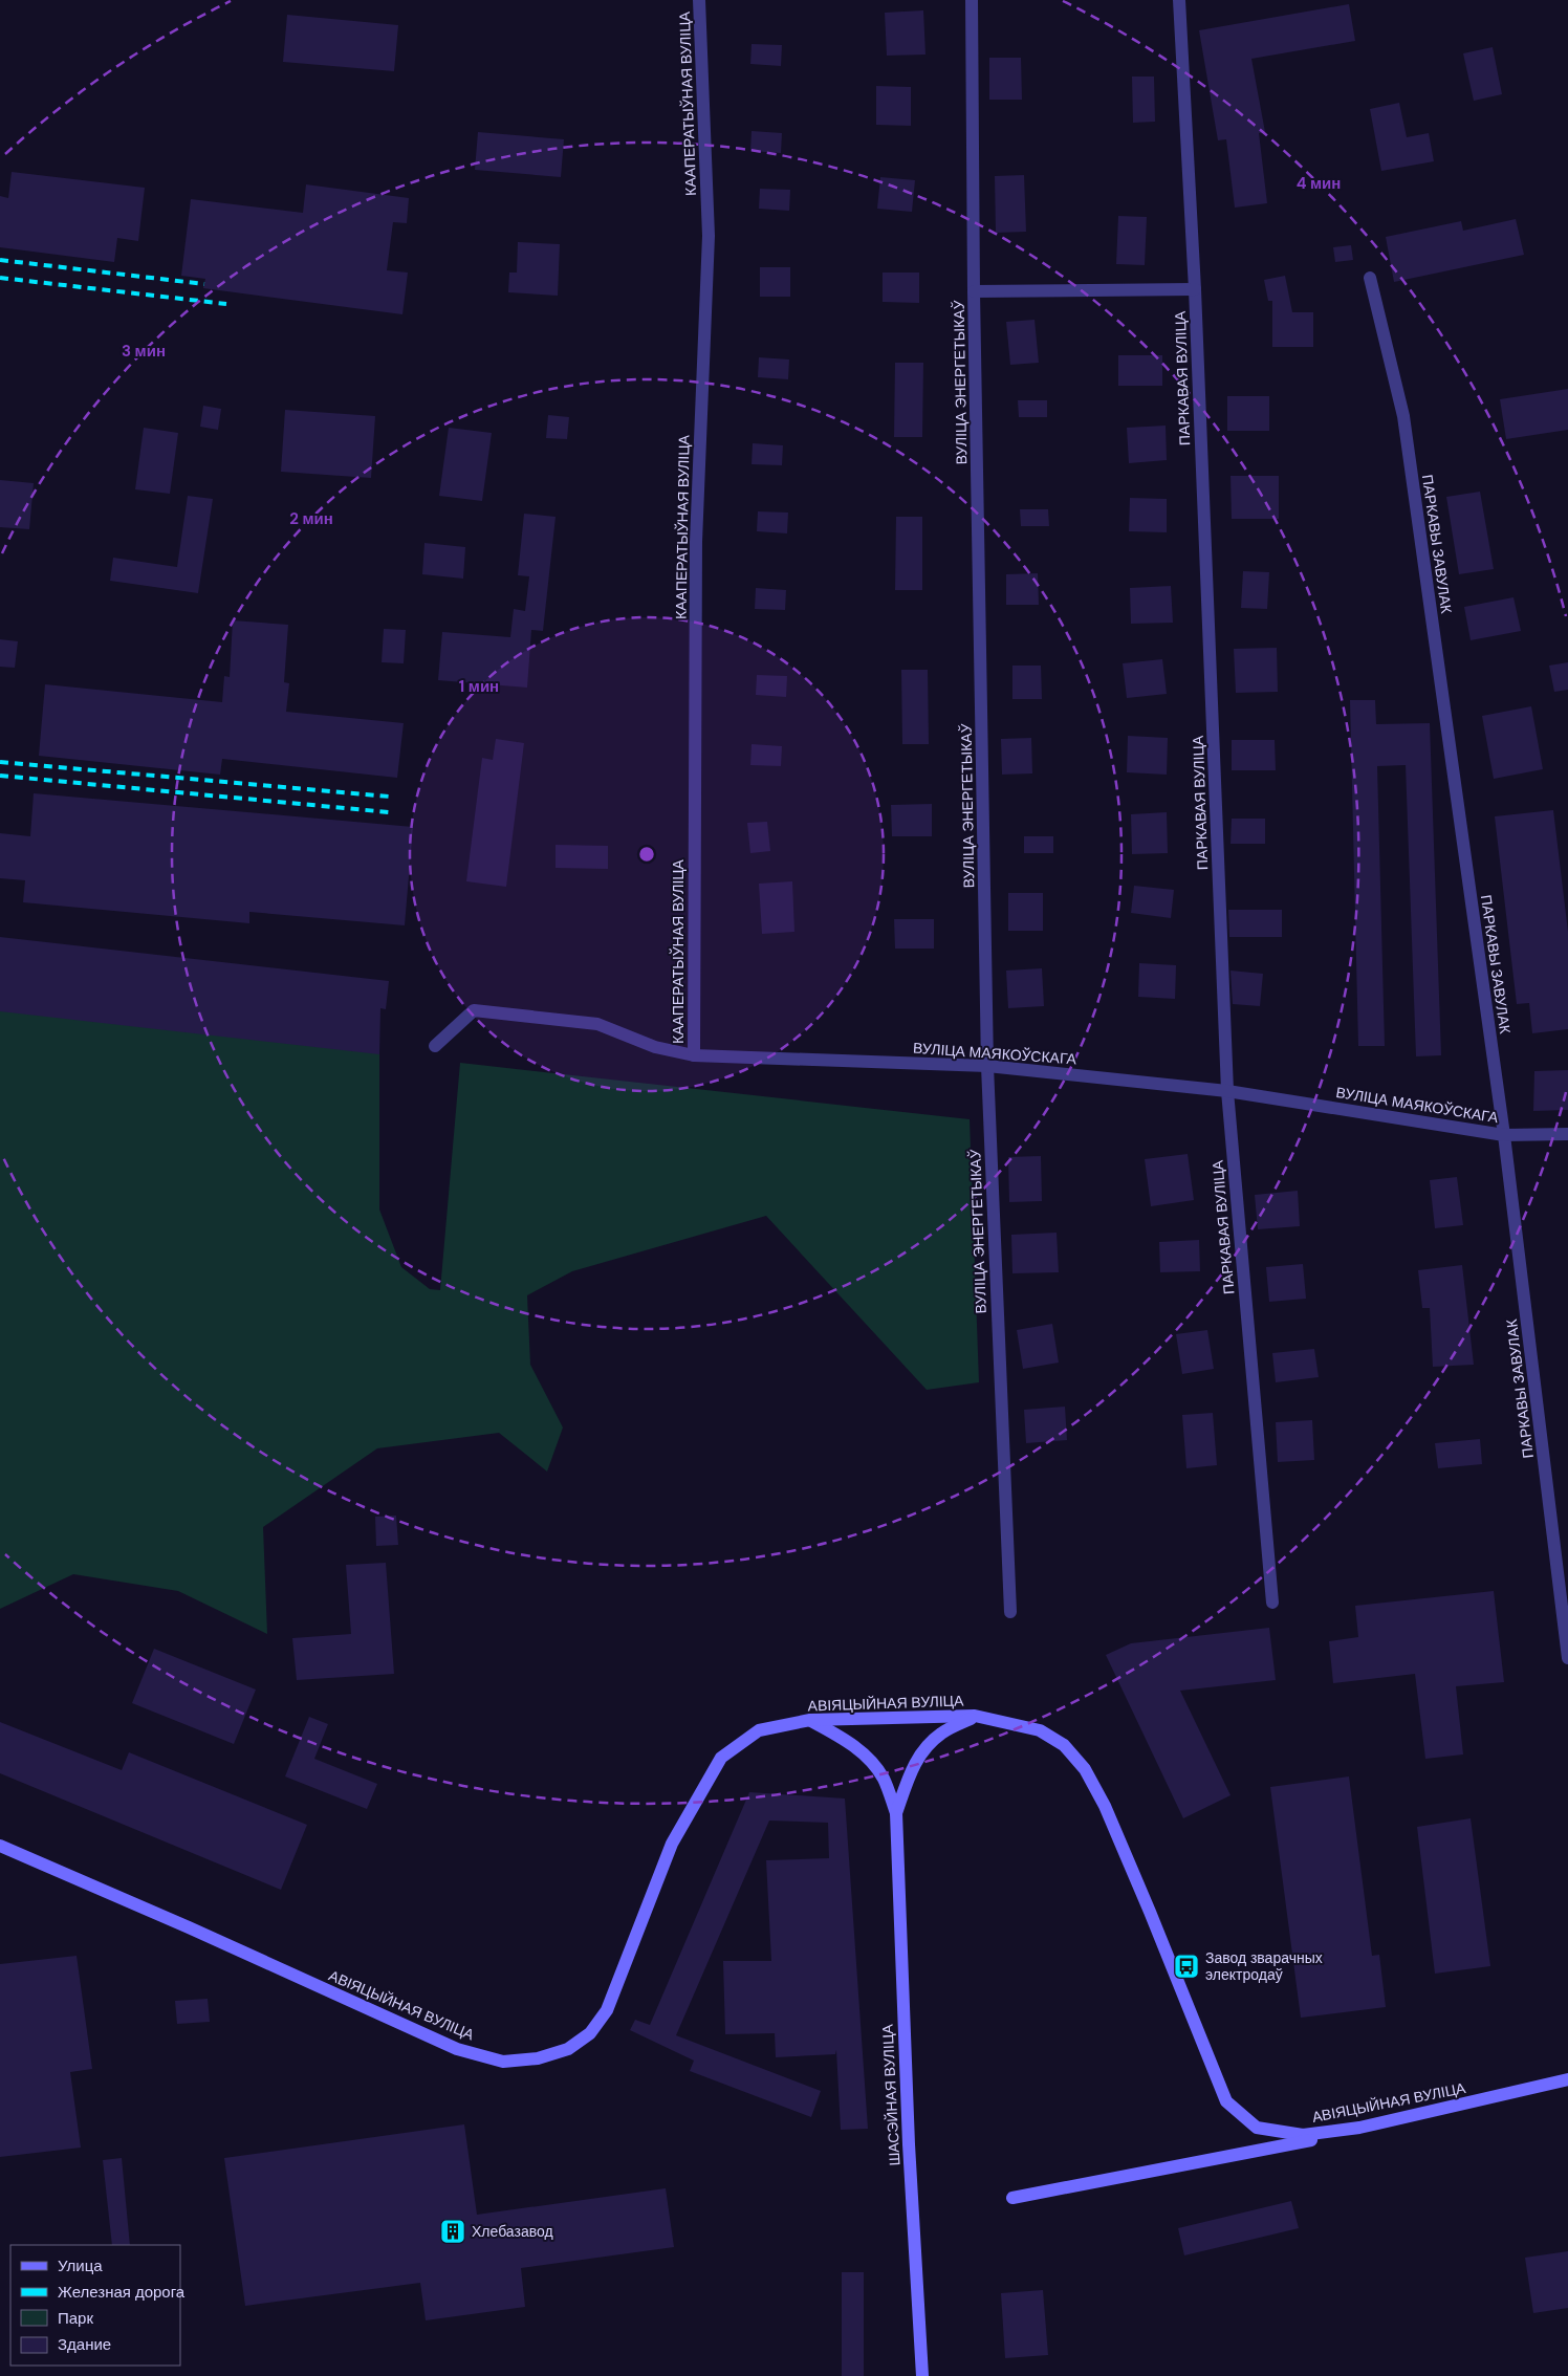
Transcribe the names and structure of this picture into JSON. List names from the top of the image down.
{
  "streets": {
    "main road": ["АВІЯЦЫЙНАЯ ВУЛІЦА", "ШАСЭЙНАЯ ВУЛІЦА"],
    "street": [
      "КААПЕРАТЫЎНАЯ ВУЛІЦА",
      "ПАРКАВАЯ ВУЛІЦА",
      "ВУЛІЦА ЭНЕРГЕТЫКАЎ",
      "ПАРКАВЫ ЗАВУЛАК",
      "ВУЛІЦА МАЯКОЎСКАГА"
    ]
  },
  "crossings": [
    ["КААПЕРАТЫЎНАЯ ВУЛІЦА", "ВУЛІЦА МАЯКОЎСКАГА"],
    ["ПАРКАВАЯ ВУЛІЦА", "ВУЛІЦА МАЯКОЎСКАГА"],
    ["ВУЛІЦА ЭНЕРГЕТЫКАЎ", "ВУЛІЦА МАЯКОЎСКАГА"],
    ["ПАРКАВЫ ЗАВУЛАК", "ВУЛІЦА МАЯКОЎСКАГА"]
  ],
  "places": {
    "bus stop": ["Завод зварачных электродаў"],
    "building": ["Хлебазавод"]
  },
  "legend": [
    "Улица",
    "Железная дорога",
    "Парк",
    "Здание"
  ],
  "rings": [
    "4 мин",
    "3 мин",
    "2 мин",
    "1 мин"
  ]
}
